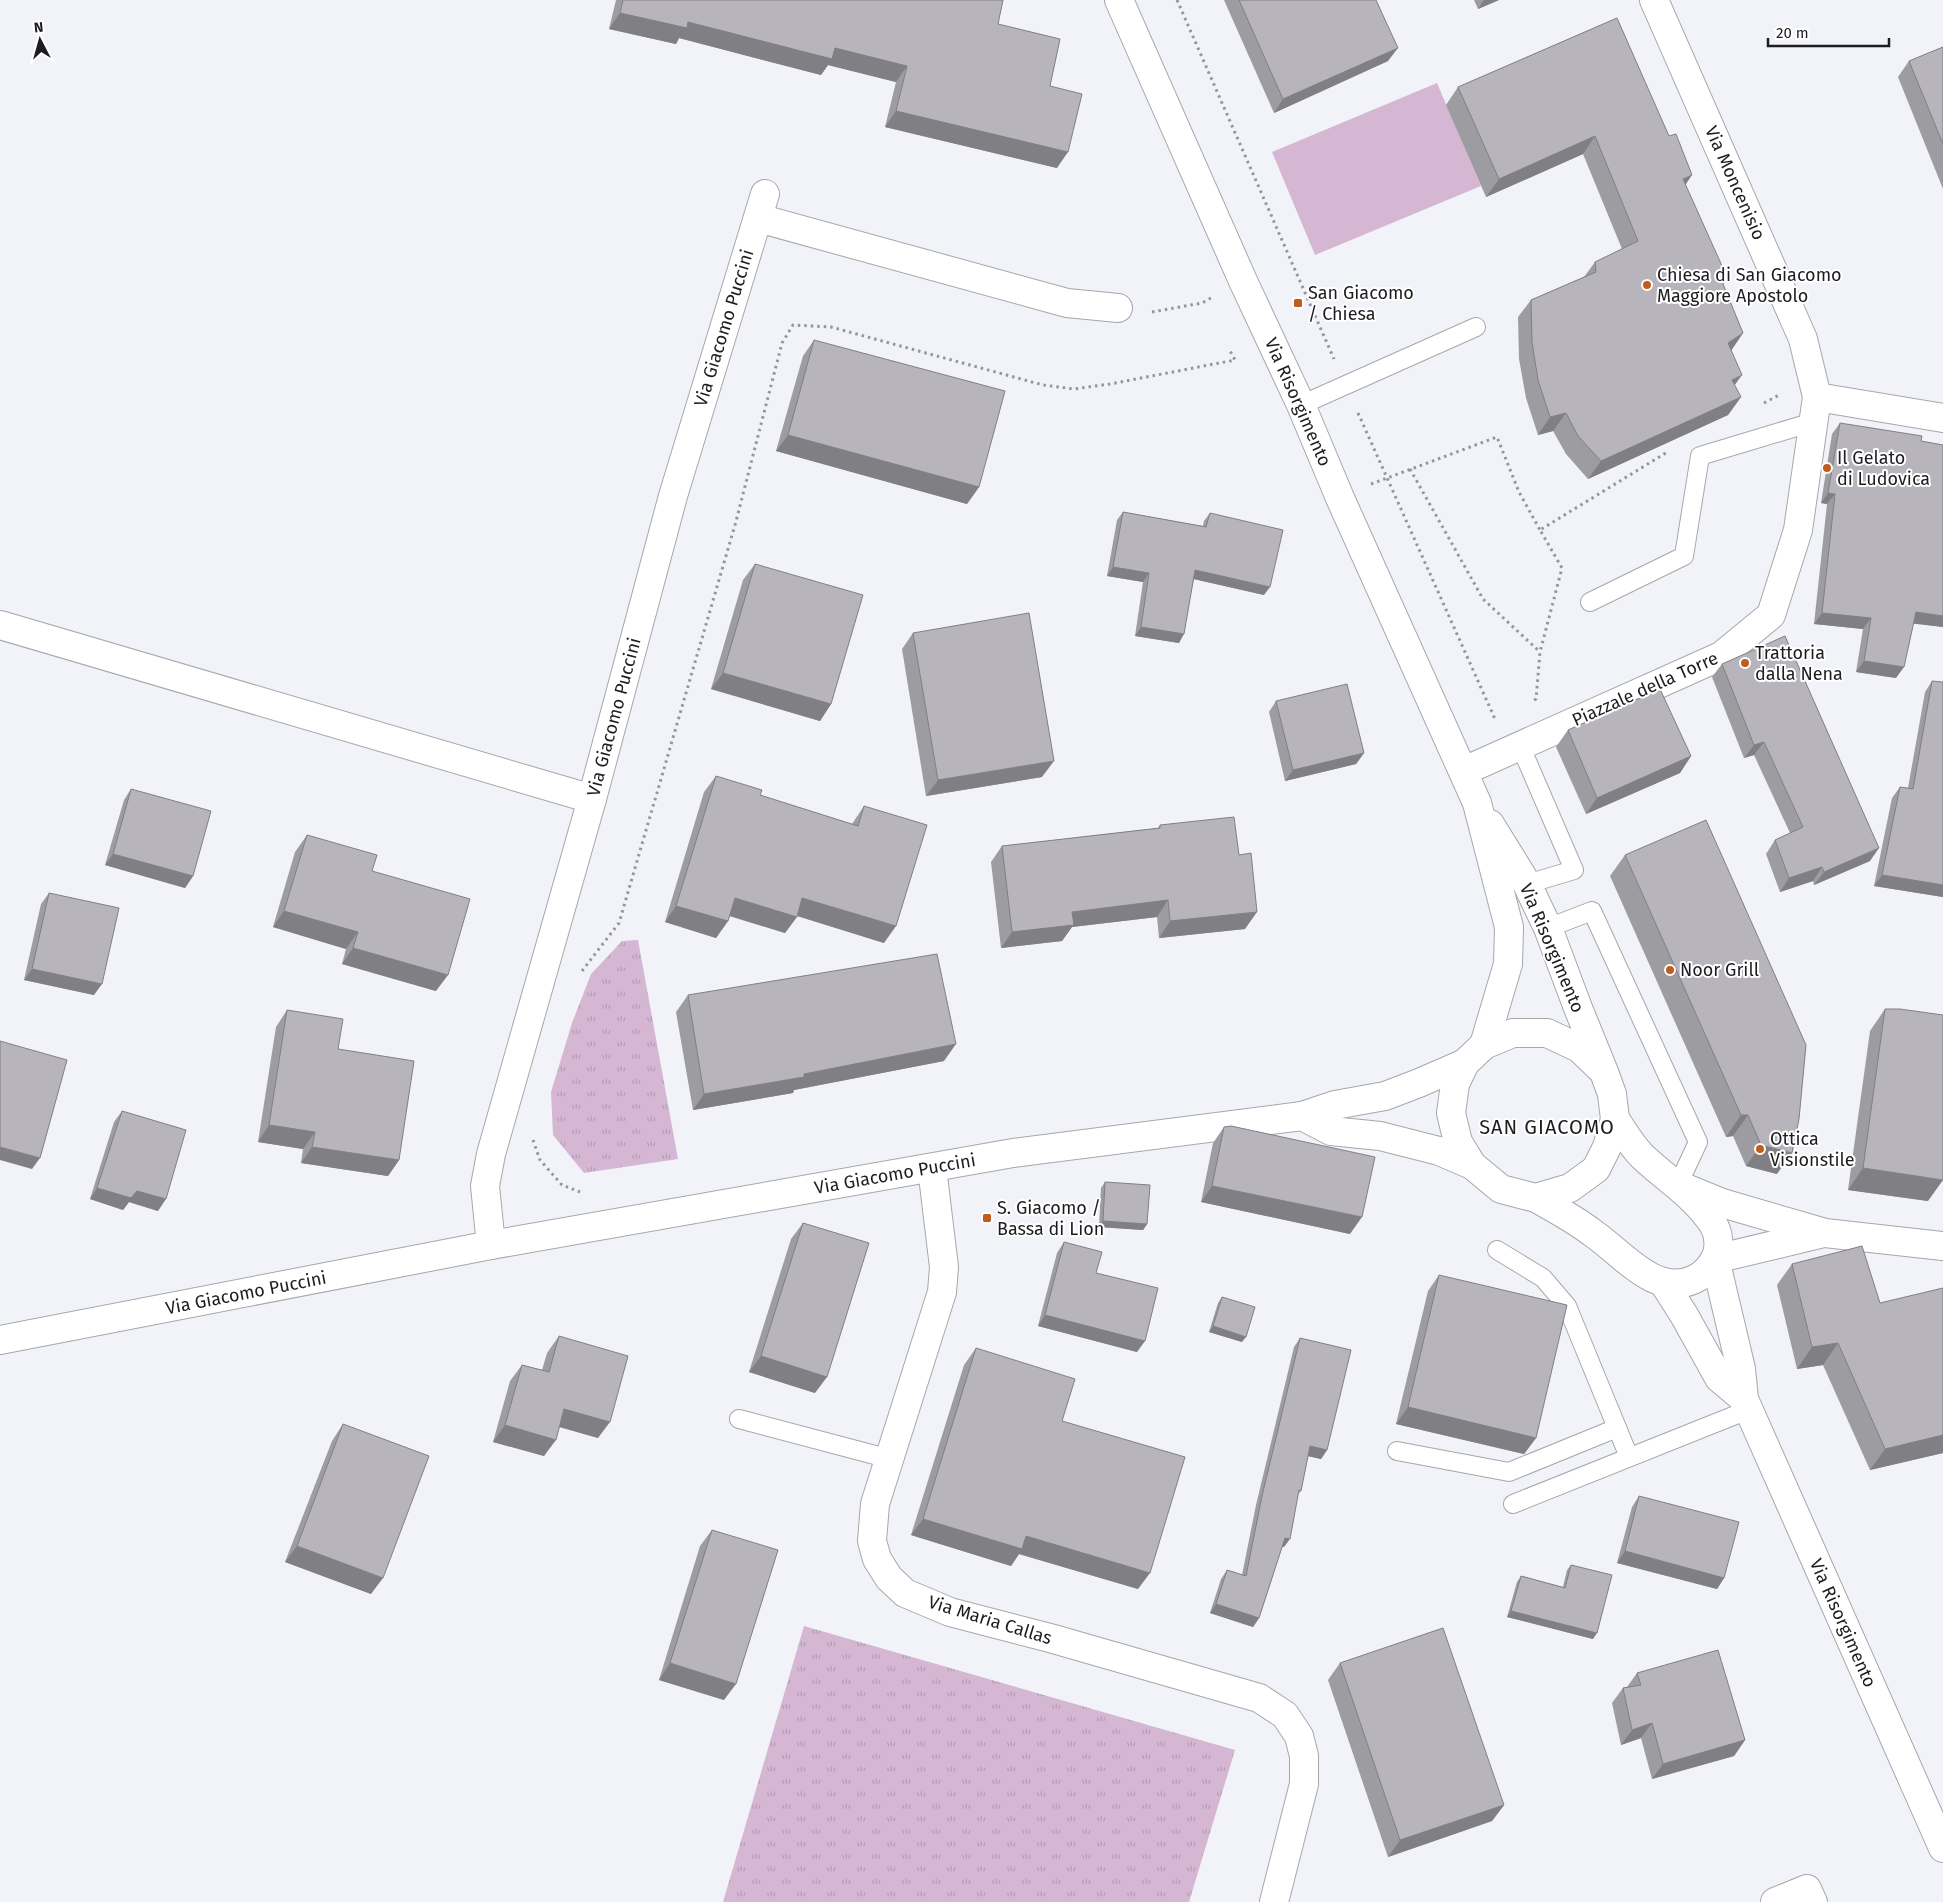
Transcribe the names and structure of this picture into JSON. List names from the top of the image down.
{
  "streets": {
    "street": [
      "Via Moncenisio",
      "Via Giacomo Puccini",
      "Via Risorgimento",
      "Piazzale della Torre",
      "Via Maria Callas"
    ]
  },
  "crossings": [
    ["Via Moncenisio", "Piazzale della Torre"],
    ["Via Giacomo Puccini", "Via Risorgimento"],
    ["Via Giacomo Puccini", "Via Maria Callas"],
    ["Via Risorgimento", "Piazzale della Torre"]
  ],
  "districts": ["SAN GIACOMO"],
  "places": {
    "other": [
      "Chiesa di San Giacomo Maggiore Apostolo",
      "Il Gelato di Ludovica",
      "Trattoria dalla Nena",
      "Noor Grill",
      "Ottica Visionstile"
    ],
    "transit": ["San Giacomo / Chiesa", "S. Giacomo / Bassa di Lion"]
  },
  "scale_bar": "20 m",
  "north": "top"
}
